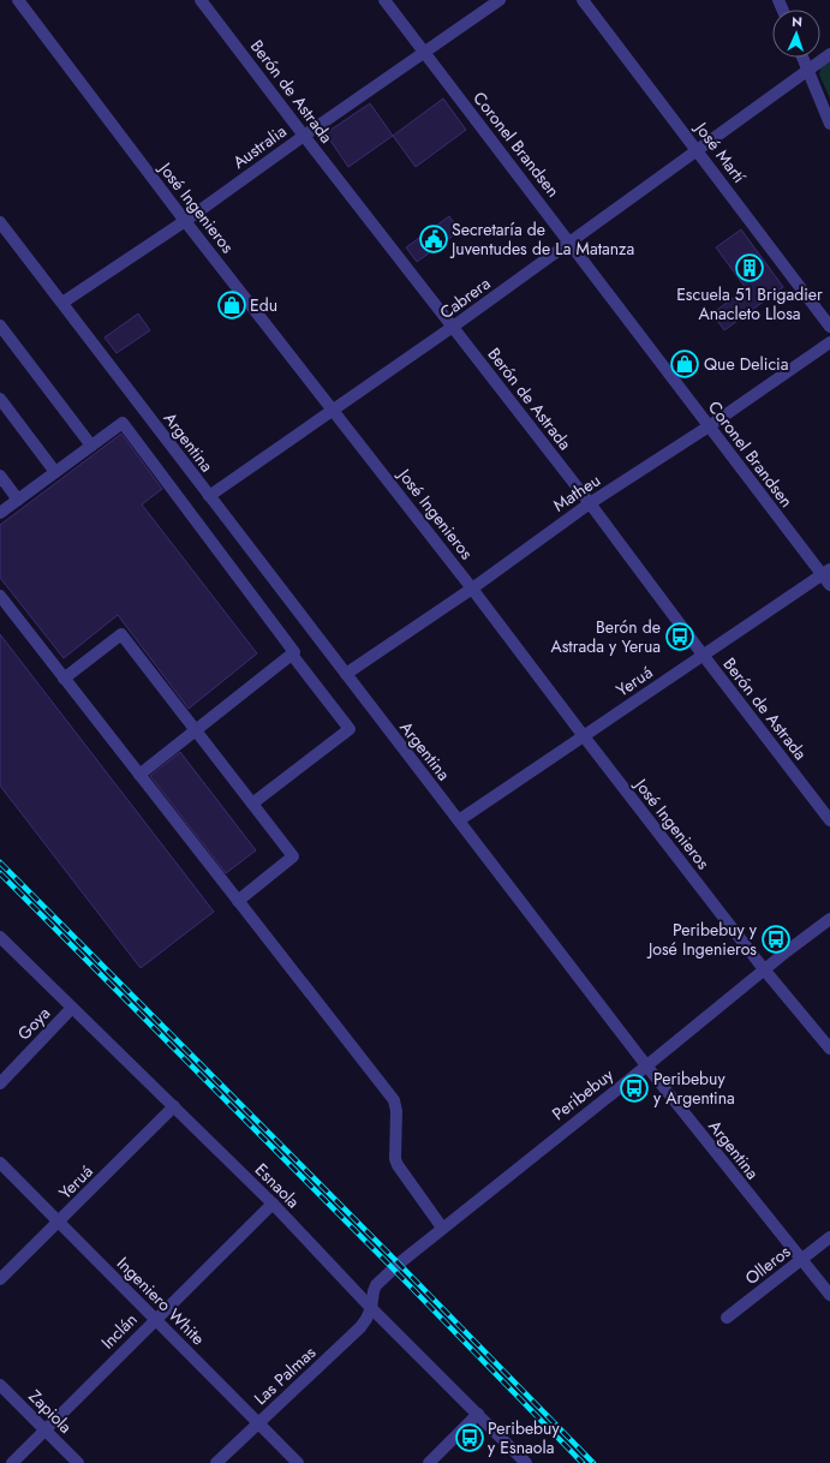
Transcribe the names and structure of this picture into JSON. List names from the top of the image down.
{
  "streets": {
    "street": [
      "Berón de Astrada",
      "Coronel Brandsen",
      "Australia",
      "José Martí",
      "José Ingenieros",
      "Cabrera",
      "Argentina",
      "Matheu",
      "Yeruá",
      "Goya",
      "Peribebuy",
      "Esnaola",
      "Olleros",
      "Ingeniero White",
      "Inclán",
      "Las Palmas",
      "Zapiola"
    ]
  },
  "crossings": [
    ["Berón de Astrada", "Australia"],
    ["Berón de Astrada", "Cabrera"],
    ["Berón de Astrada", "Matheu"],
    ["Berón de Astrada", "Yeruá"],
    ["Coronel Brandsen", "Australia"],
    ["Coronel Brandsen", "Cabrera"],
    ["Coronel Brandsen", "Matheu"],
    ["Coronel Brandsen", "Yeruá"],
    ["Australia", "José Ingenieros"],
    ["Australia", "Argentina"],
    ["José Martí", "Cabrera"],
    ["José Ingenieros", "Cabrera"],
    ["José Ingenieros", "Matheu"],
    ["José Ingenieros", "Yeruá"],
    ["José Ingenieros", "Peribebuy"],
    ["Cabrera", "Argentina"],
    ["Argentina", "Matheu"],
    ["Argentina", "Yeruá"],
    ["Argentina", "Peribebuy"],
    ["Argentina", "Olleros"],
    ["Yeruá", "Esnaola"],
    ["Yeruá", "Ingeniero White"],
    ["Goya", "Esnaola"],
    ["Peribebuy", "Esnaola"],
    ["Peribebuy", "Las Palmas"],
    ["Esnaola", "Inclán"],
    ["Esnaola", "Las Palmas"],
    ["Ingeniero White", "Inclán"],
    ["Ingeniero White", "Las Palmas"],
    ["Inclán", "Zapiola"]
  ],
  "places": {
    "public building": ["Secretaría de Juventudes de La Matanza"],
    "building": ["Escuela 51 Brigadier Anacleto Llosa"],
    "shop": ["Edu", "Que Delicia"],
    "bus stop": [
      "Berón de Astrada y Yerua",
      "Peribebuy y José Ingenieros",
      "Peribebuy y Argentina",
      "Peribebuy y Esnaola"
    ]
  },
  "north": "top"
}
